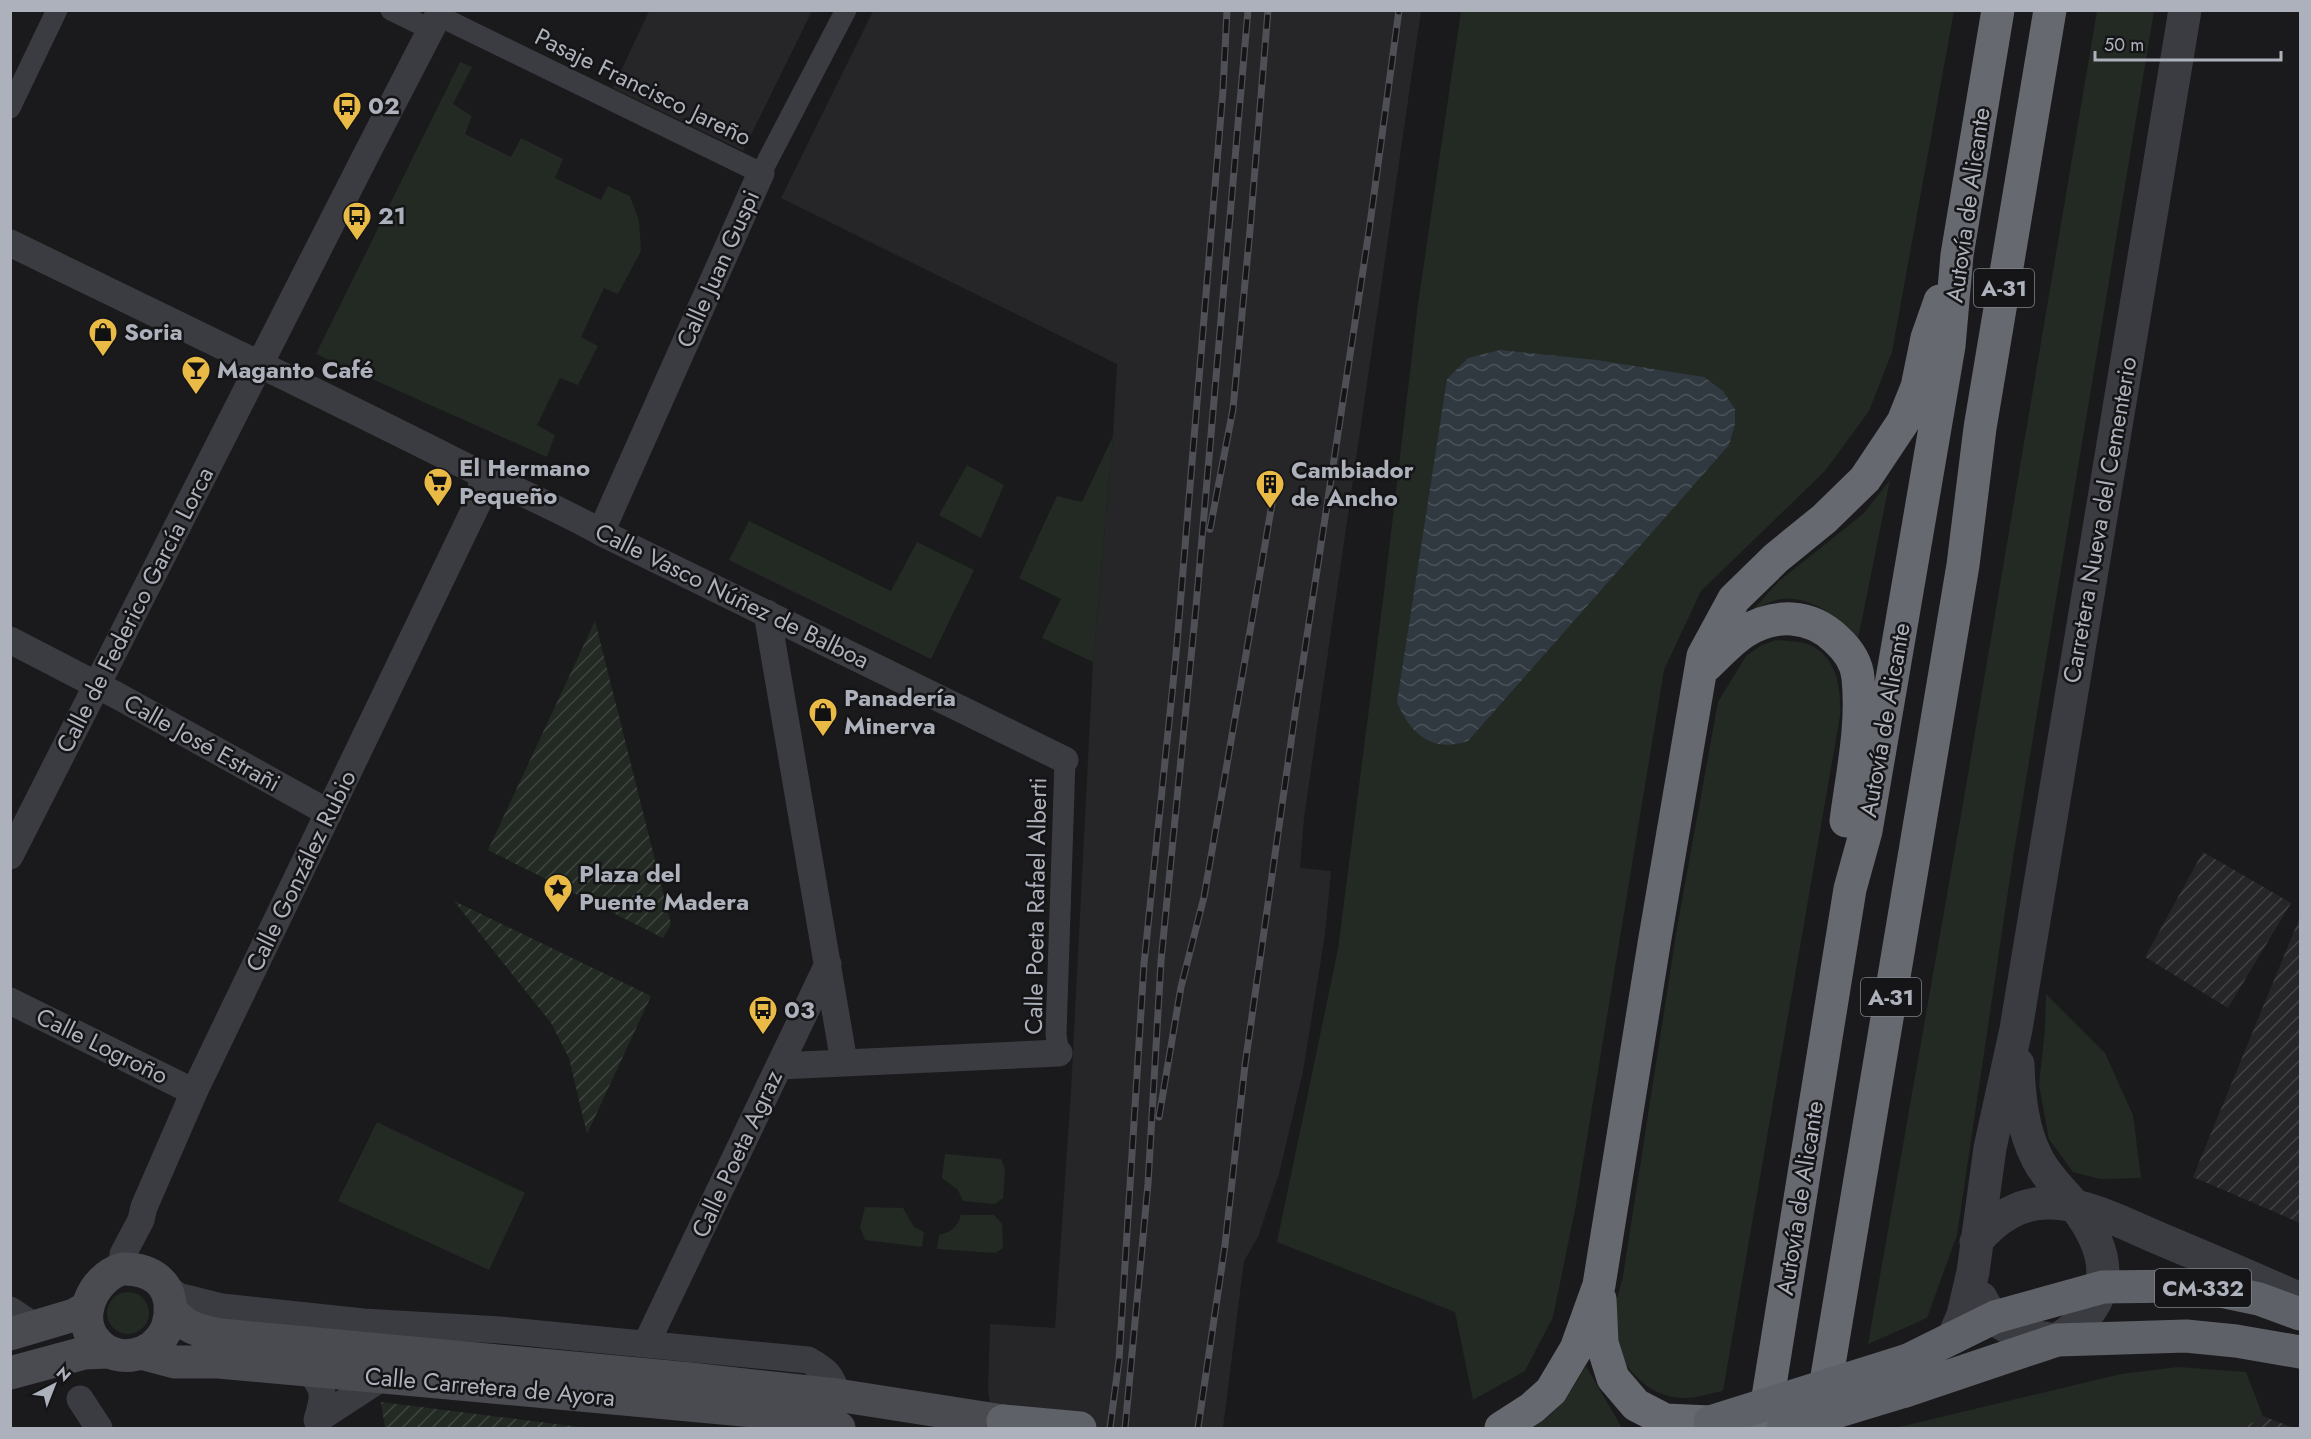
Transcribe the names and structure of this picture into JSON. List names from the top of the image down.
{
  "streets": {
    "highway": ["Autovía de Alicante", "A-31", "CM-332"],
    "main road": ["Calle Carretera de Ayora"],
    "street": [
      "Pasaje Francisco Jareño",
      "Calle Juan Guspi",
      "Carretera Nueva del Cementerio",
      "Calle Vasco Núñez de Balboa",
      "Calle de Federico García Lorca",
      "Calle José Estrañi",
      "Calle González Rubio",
      "Calle Poeta Rafael Alberti",
      "Calle Logroño",
      "Calle Poeta Agraz"
    ]
  },
  "crossings": [
    ["Pasaje Francisco Jareño", "Calle Juan Guspi"],
    ["Pasaje Francisco Jareño", "Calle de Federico García Lorca"],
    ["Calle Juan Guspi", "Calle Vasco Núñez de Balboa"],
    ["Carretera Nueva del Cementerio", "CM-332"],
    ["Calle Vasco Núñez de Balboa", "Calle de Federico García Lorca"],
    ["Calle Vasco Núñez de Balboa", "Calle González Rubio"],
    ["Calle Vasco Núñez de Balboa", "Calle Poeta Rafael Alberti"],
    ["Calle de Federico García Lorca", "Calle José Estrañi"],
    ["Calle José Estrañi", "Calle González Rubio"],
    ["Calle González Rubio", "Calle Logroño"],
    ["Calle González Rubio", "Calle Carretera de Ayora"]
  ],
  "places": {
    "bus stop": ["02", "21", "03"],
    "shop": ["Soria", "Panadería Minerva"],
    "bar": ["Maganto Café"],
    "supermarket": ["El Hermano Pequeño"],
    "building": ["Cambiador de Ancho"],
    "place": ["Plaza del Puente Madera"]
  },
  "scale_bar": "50 m",
  "north": "top right"
}
